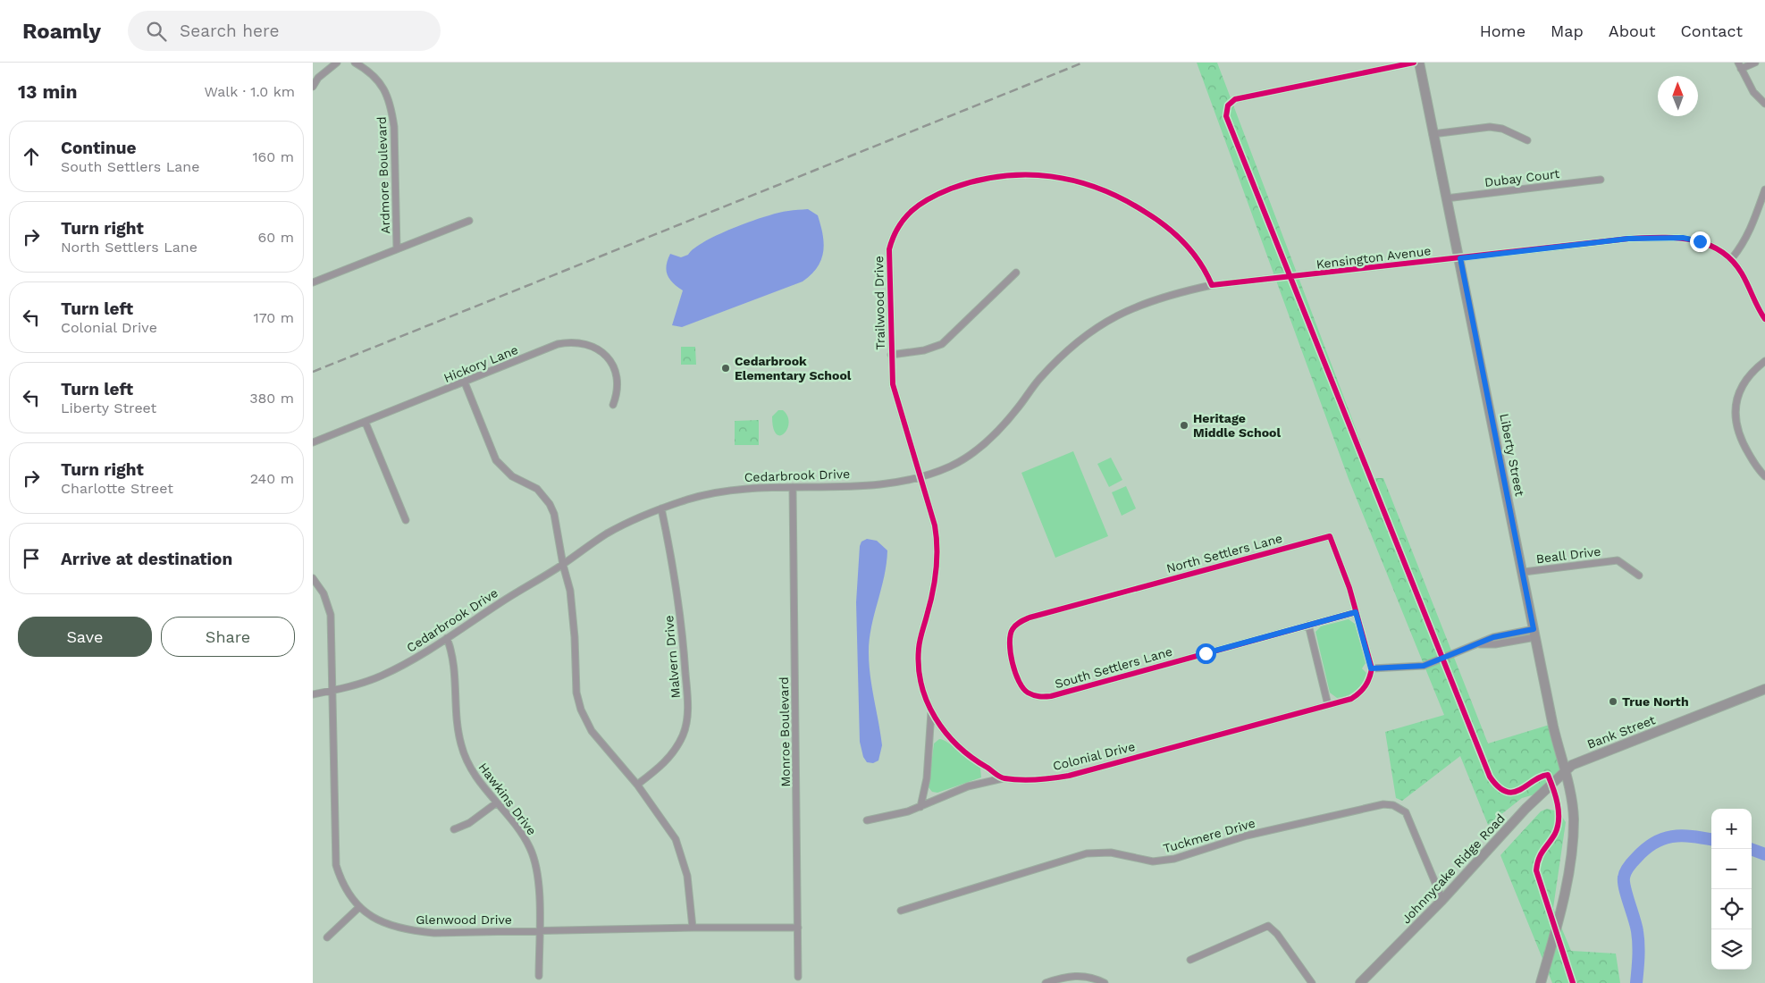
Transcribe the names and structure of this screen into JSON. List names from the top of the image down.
{
  "streets": {
    "street": [
      "Ardmore Boulevard",
      "Dubay Court",
      "Kensington Avenue",
      "Trailwood Drive",
      "Hickory Lane",
      "Liberty Street",
      "Cedarbrook Drive",
      "North Settlers Lane",
      "Beall Drive",
      "Malvern Drive",
      "South Settlers Lane",
      "Monroe Boulevard",
      "Bank Street",
      "Colonial Drive",
      "Hawkins Drive",
      "Tuckmere Drive",
      "Johnnycake Ridge Road",
      "Glenwood Drive"
    ]
  },
  "crossings": [
    ["Dubay Court", "Liberty Street"],
    ["Kensington Avenue", "Trailwood Drive"],
    ["Kensington Avenue", "Liberty Street"],
    ["Kensington Avenue", "Cedarbrook Drive"],
    ["Trailwood Drive", "Cedarbrook Drive"],
    ["Liberty Street", "Beall Drive"],
    ["Liberty Street", "Bank Street"],
    ["Liberty Street", "Johnnycake Ridge Road"],
    ["Cedarbrook Drive", "Malvern Drive"],
    ["Cedarbrook Drive", "Monroe Boulevard"],
    ["Cedarbrook Drive", "Hawkins Drive"],
    ["Cedarbrook Drive", "Glenwood Drive"],
    ["North Settlers Lane", "South Settlers Lane"],
    ["North Settlers Lane", "Colonial Drive"],
    ["Monroe Boulevard", "Glenwood Drive"],
    ["Bank Street", "Johnnycake Ridge Road"],
    ["Hawkins Drive", "Glenwood Drive"],
    ["Tuckmere Drive", "Johnnycake Ridge Road"]
  ],
  "places": ["Cedarbrook Elementary School", "Heritage Middle School", "True North"],
  "north": "top",
  "page": {
    "header": "Roamly",
    "search": "Search here",
    "nav": [
      "Home",
      "Map",
      "About",
      "Contact"
    ],
    "heading": ["13 min", "Walk · 1.0 km"],
    "list": [
      ["Continue", "South Settlers Lane", "160 m"],
      ["Turn right", "North Settlers Lane", "60 m"],
      ["Turn left", "Colonial Drive", "170 m"],
      ["Turn left", "Liberty Street", "380 m"],
      ["Turn right", "Charlotte Street", "240 m"],
      "Arrive at destination"
    ],
    "buttons": ["Save", "Share"],
    "map_buttons": ["+", "−"]
  }
}
